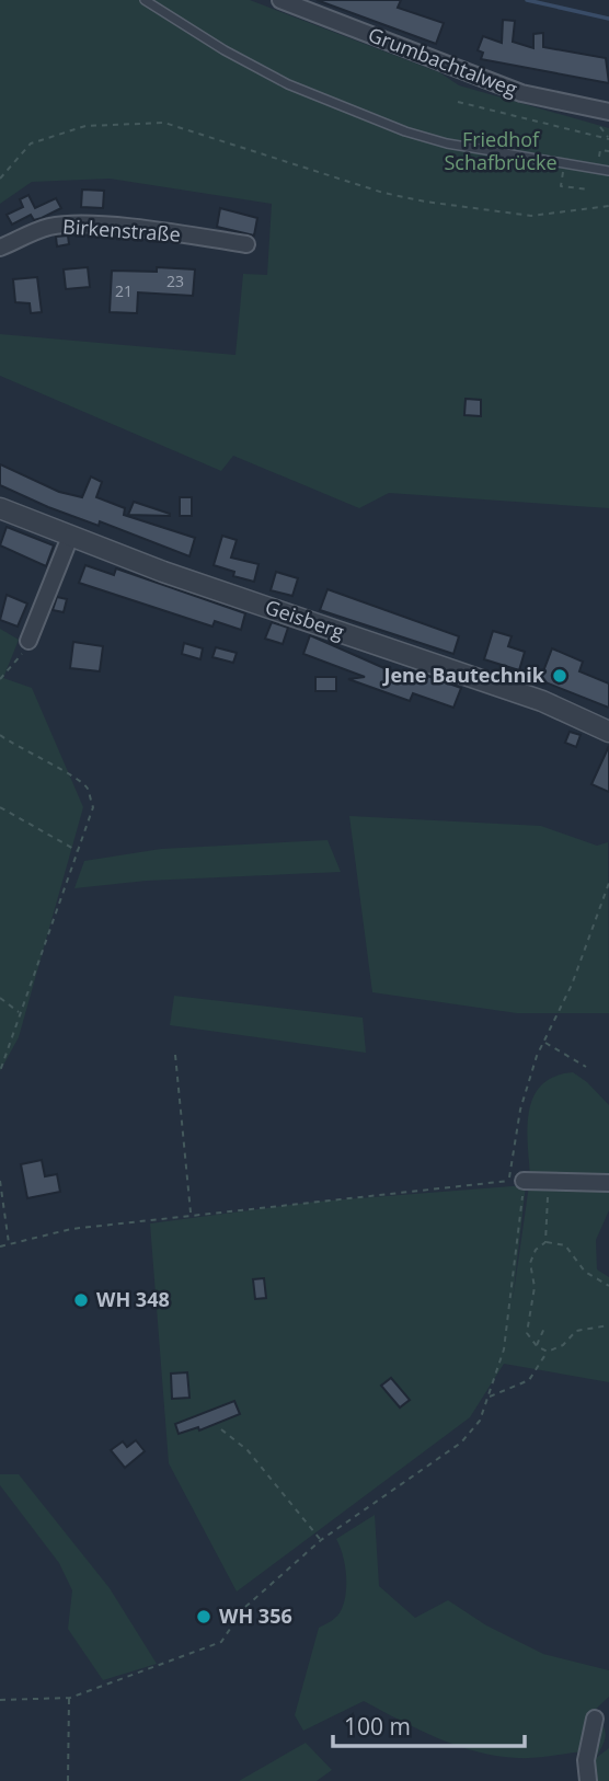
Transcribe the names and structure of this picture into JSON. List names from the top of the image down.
{
  "streets": {
    "street": ["Grumbachtalweg", "Birkenstraße", "Geisberg"]
  },
  "parks": ["Friedhof Schafbrücke"],
  "places": ["Jene Bautechnik", "WH 348", "WH 356"],
  "house_numbers": ["23", "21"],
  "scale_bar": "100 m"
}
